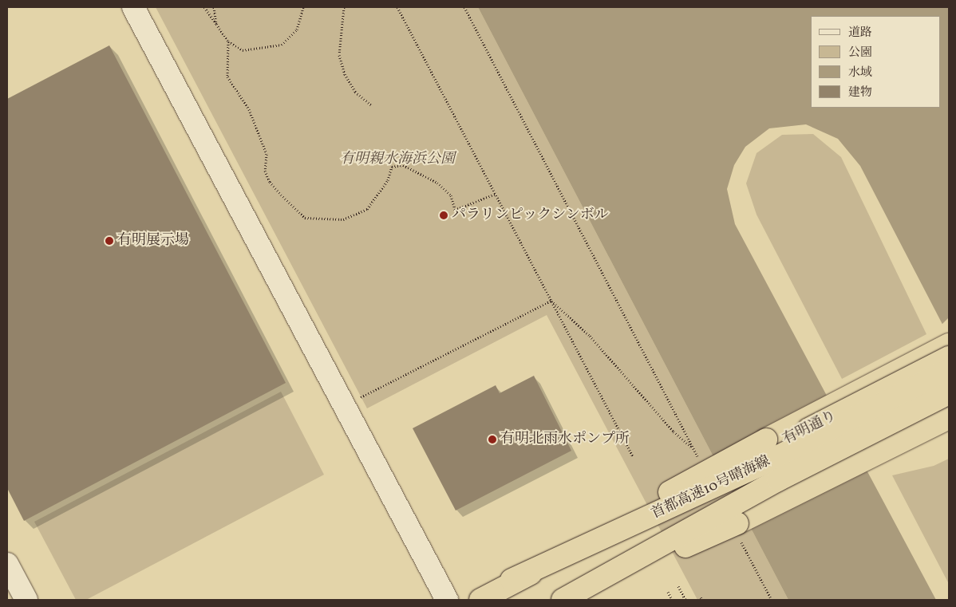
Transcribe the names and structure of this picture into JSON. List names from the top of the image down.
{
  "streets": {
    "main road": ["有明通り", "首都高速10号晴海線"]
  },
  "parks": ["有明親水海浜公園"],
  "places": ["パラリンピックシンボル", "有明展示場", "有明北雨水ポンプ所"],
  "legend": [
    "道路",
    "公園",
    "水域",
    "建物"
  ]
}
